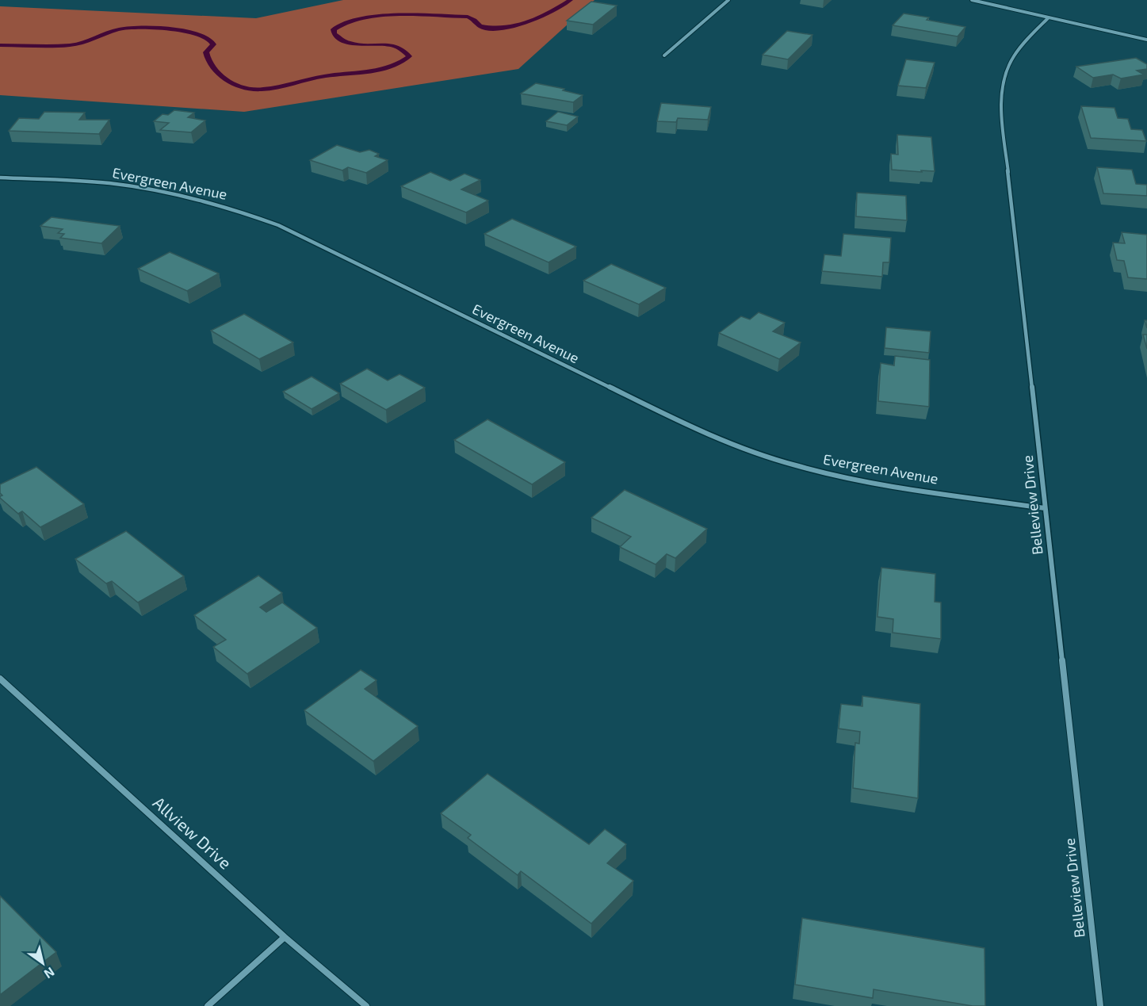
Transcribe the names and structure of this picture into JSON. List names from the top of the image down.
{
  "streets": {
    "street": ["Evergreen Avenue", "Belleview Drive", "Allview Drive"]
  },
  "crossings": [
    ["Evergreen Avenue", "Belleview Drive"]
  ],
  "north": "bottom right"
}
